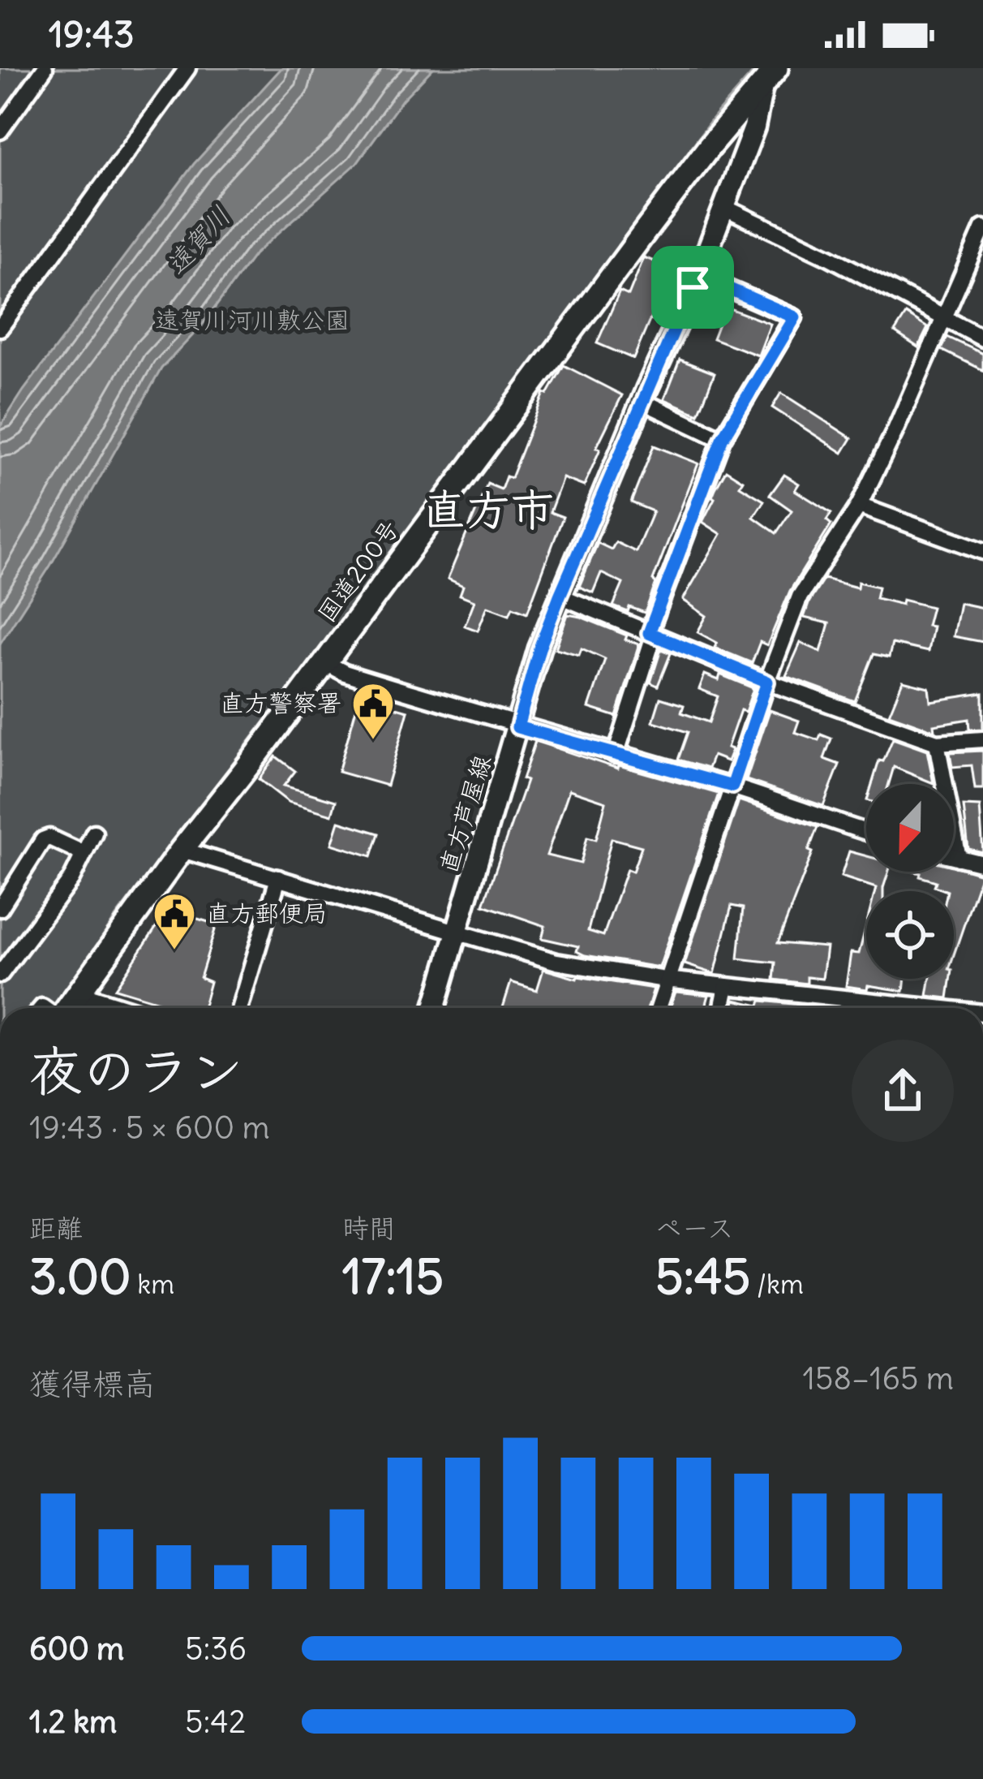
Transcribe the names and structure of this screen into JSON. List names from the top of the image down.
{
  "streets": {
    "highway": ["国道200号"],
    "main road": ["直方芦屋線"]
  },
  "crossings": [
    ["国道200号", "直方芦屋線"]
  ],
  "districts": ["直方市"],
  "water": ["遠賀川"],
  "parks": ["遠賀川河川敷公園"],
  "places": {
    "public building": ["直方警察署", "直方郵便局"]
  },
  "north": "bottom",
  "page": {
    "status": "19:43",
    "heading": ["夜のラン", "19:43 · 5 × 600 m"],
    "stats": [
      ["距離", "3.00 km"],
      ["時間", "17:15"],
      ["ペース", "5:45 /km"]
    ],
    "chart": ["獲得標高", "158–165 m"],
    "list": [
      {
        "name": "600 m",
        "note": "5:36"
      },
      {
        "name": "1.2 km",
        "note": "5:42"
      }
    ]
  }
}
